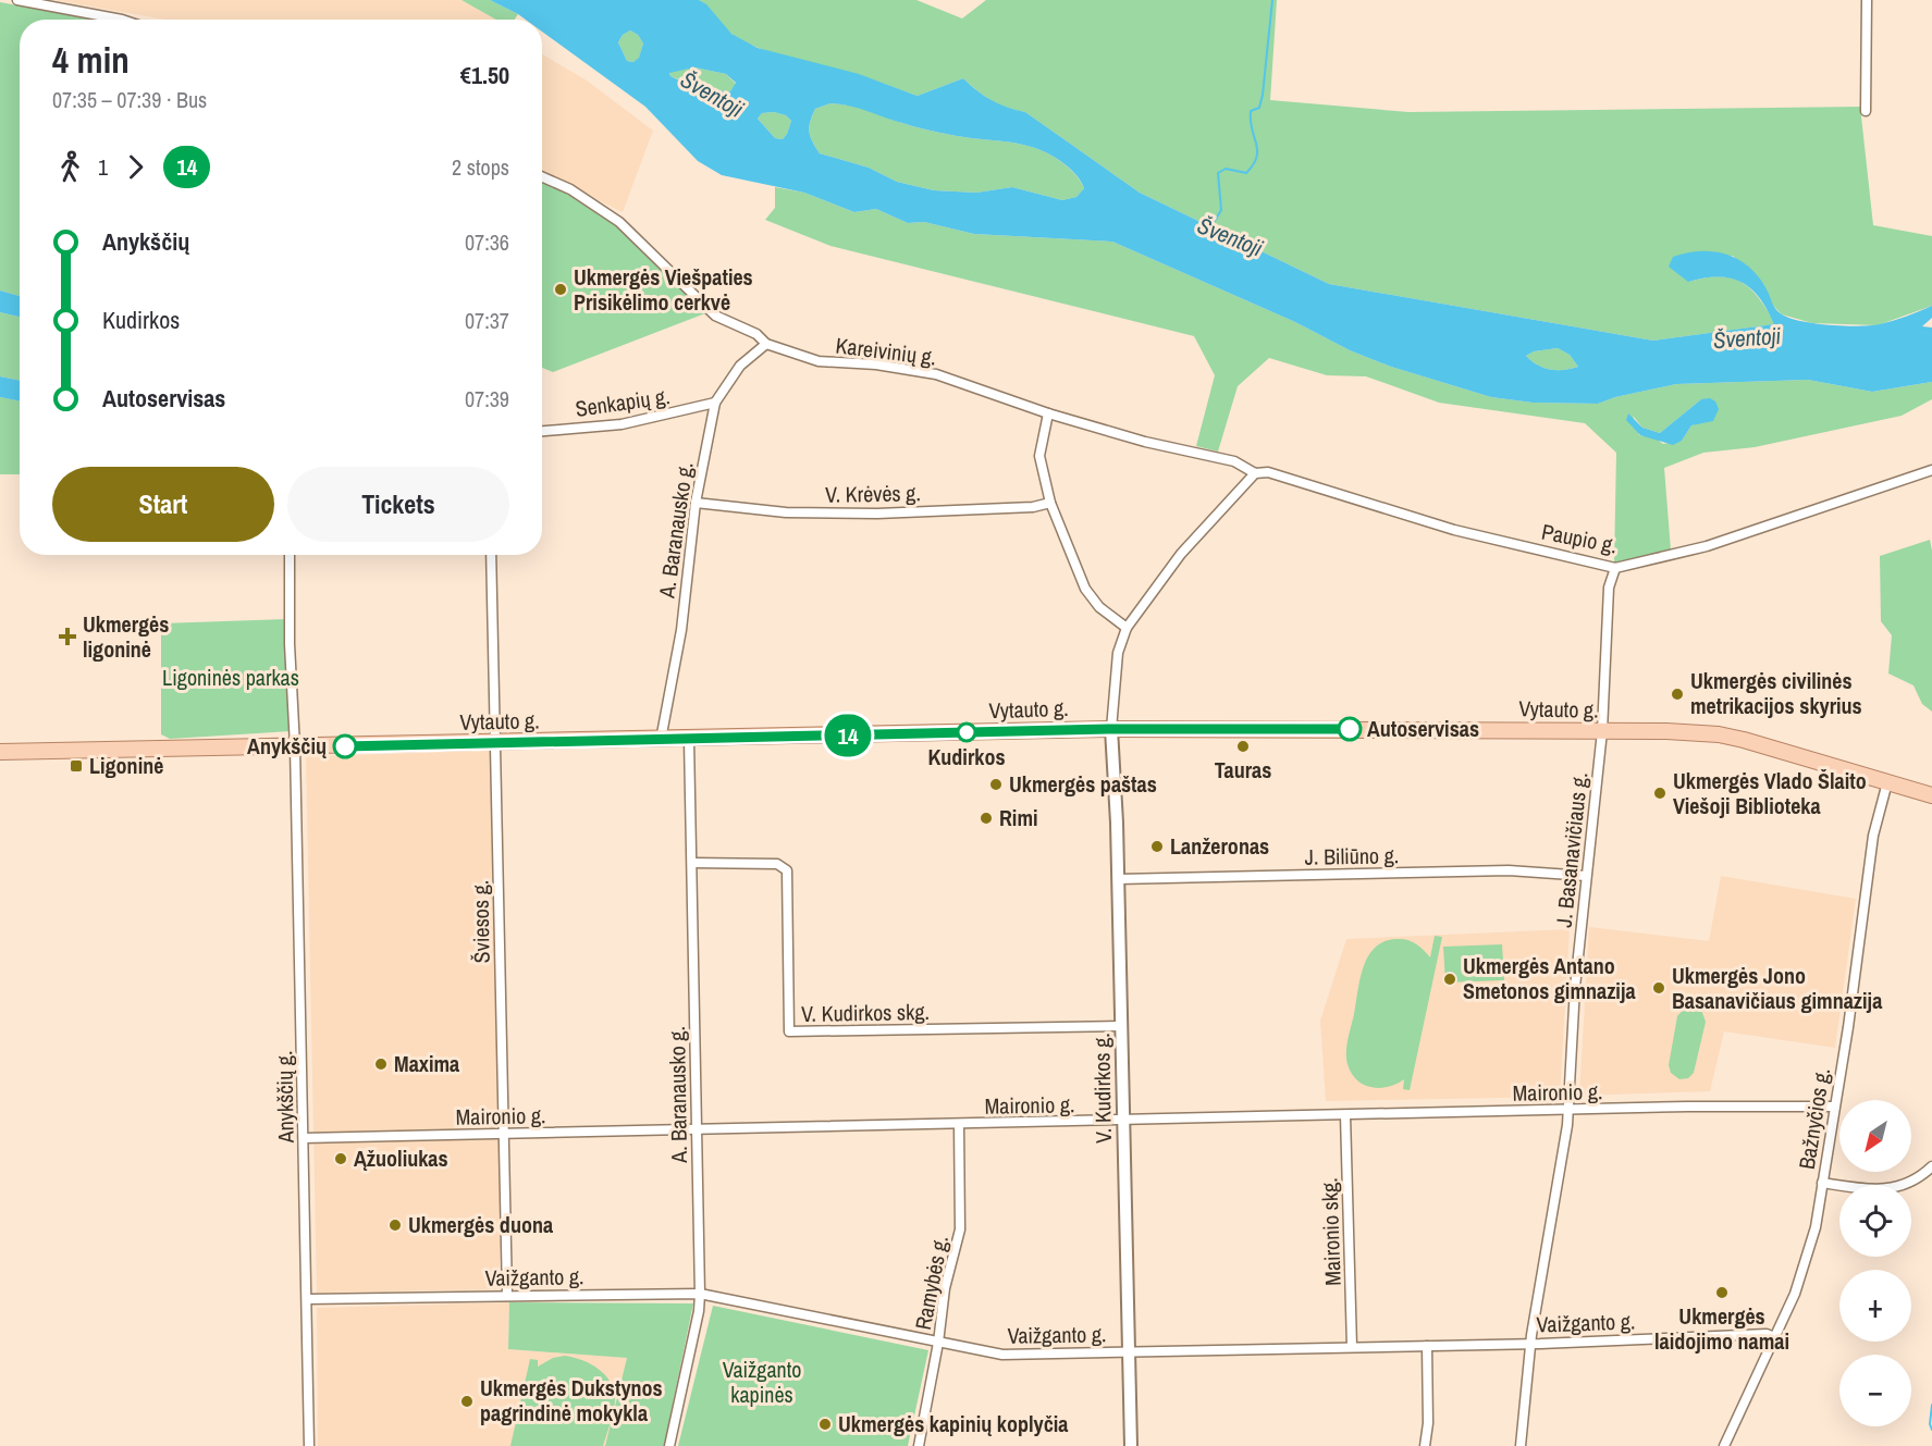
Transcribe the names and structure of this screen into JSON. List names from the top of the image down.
{
  "streets": {
    "main road": ["Vytauto g."],
    "street": [
      "Kareivinių g.",
      "Senkapių g.",
      "V. Krėvės g.",
      "A. Baranausko g.",
      "Paupio g.",
      "J. Basanavičiaus g.",
      "J. Biliūno g.",
      "Šviesos g.",
      "V. Kudirkos skg.",
      "V. Kudirkos g.",
      "Maironio g.",
      "Anykščių g.",
      "Bažnyčios g.",
      "Maironio skg.",
      "Vaižganto g.",
      "Ramybės g."
    ]
  },
  "crossings": [
    ["Kareivinių g.", "A. Baranausko g."],
    ["Kareivinių g.", "Paupio g."],
    ["Senkapių g.", "A. Baranausko g."],
    ["V. Krėvės g.", "A. Baranausko g."],
    ["A. Baranausko g.", "Vytauto g."],
    ["A. Baranausko g.", "V. Kudirkos skg."],
    ["A. Baranausko g.", "Maironio g."],
    ["A. Baranausko g.", "Vaižganto g."],
    ["Paupio g.", "J. Basanavičiaus g."],
    ["Vytauto g.", "J. Basanavičiaus g."],
    ["Vytauto g.", "Šviesos g."],
    ["Vytauto g.", "V. Kudirkos g."],
    ["Vytauto g.", "Anykščių g."],
    ["Vytauto g.", "Bažnyčios g."],
    ["J. Basanavičiaus g.", "J. Biliūno g."],
    ["J. Basanavičiaus g.", "Maironio g."],
    ["J. Basanavičiaus g.", "Vaižganto g."],
    ["J. Biliūno g.", "V. Kudirkos g."],
    ["Šviesos g.", "Maironio g."],
    ["Šviesos g.", "Vaižganto g."],
    ["V. Kudirkos skg.", "V. Kudirkos g."],
    ["V. Kudirkos g.", "Maironio g."],
    ["V. Kudirkos g.", "Vaižganto g."],
    ["Maironio g.", "Anykščių g."],
    ["Maironio g.", "Bažnyčios g."],
    ["Maironio g.", "Maironio skg."],
    ["Maironio g.", "Ramybės g."],
    ["Anykščių g.", "Vaižganto g."],
    ["Bažnyčios g.", "Vaižganto g."],
    ["Maironio skg.", "Vaižganto g."],
    ["Vaižganto g.", "Ramybės g."]
  ],
  "water": ["Šventoji"],
  "parks": ["Ligoninės parkas", "Vaižganto kapinės"],
  "places": {
    "other": [
      "Ukmergės Viešpaties Prisikėlimo cerkvė",
      "Ukmergės civilinės metrikacijos skyrius",
      "Autoservisas",
      "Kudirkos",
      "Anykščių",
      "Tauras",
      "Ukmergės paštas",
      "Ukmergės Vlado Šlaito Viešoji Biblioteka",
      "Rimi",
      "Lanžeronas",
      "Ukmergės Antano Smetonos gimnazija",
      "Ukmergės Jono Basanavičiaus gimnazija",
      "Maxima",
      "Ąžuoliukas",
      "Ukmergės duona",
      "Ukmergės laidojimo namai",
      "Ukmergės Dukstynos pagrindinė mokykla",
      "Ukmergės kapinių koplyčia"
    ],
    "health": ["Ukmergės ligoninė"],
    "transit": ["Ligoninė"]
  },
  "lines": ["bus line 14"],
  "north": "bottom left",
  "page": {
    "on_map": "14",
    "heading": ["4 min", "07:35 – 07:39 · Bus", "€1.50"],
    "legs": ["1", "14", "2 stops"],
    "list": [
      {
        "name": "Anykščių",
        "value": "07:36"
      },
      {
        "name": "Kudirkos",
        "value": "07:37"
      },
      {
        "name": "Autoservisas",
        "value": "07:39"
      }
    ],
    "buttons": ["Start", "Tickets"],
    "map_buttons": ["+", "−"]
  }
}
